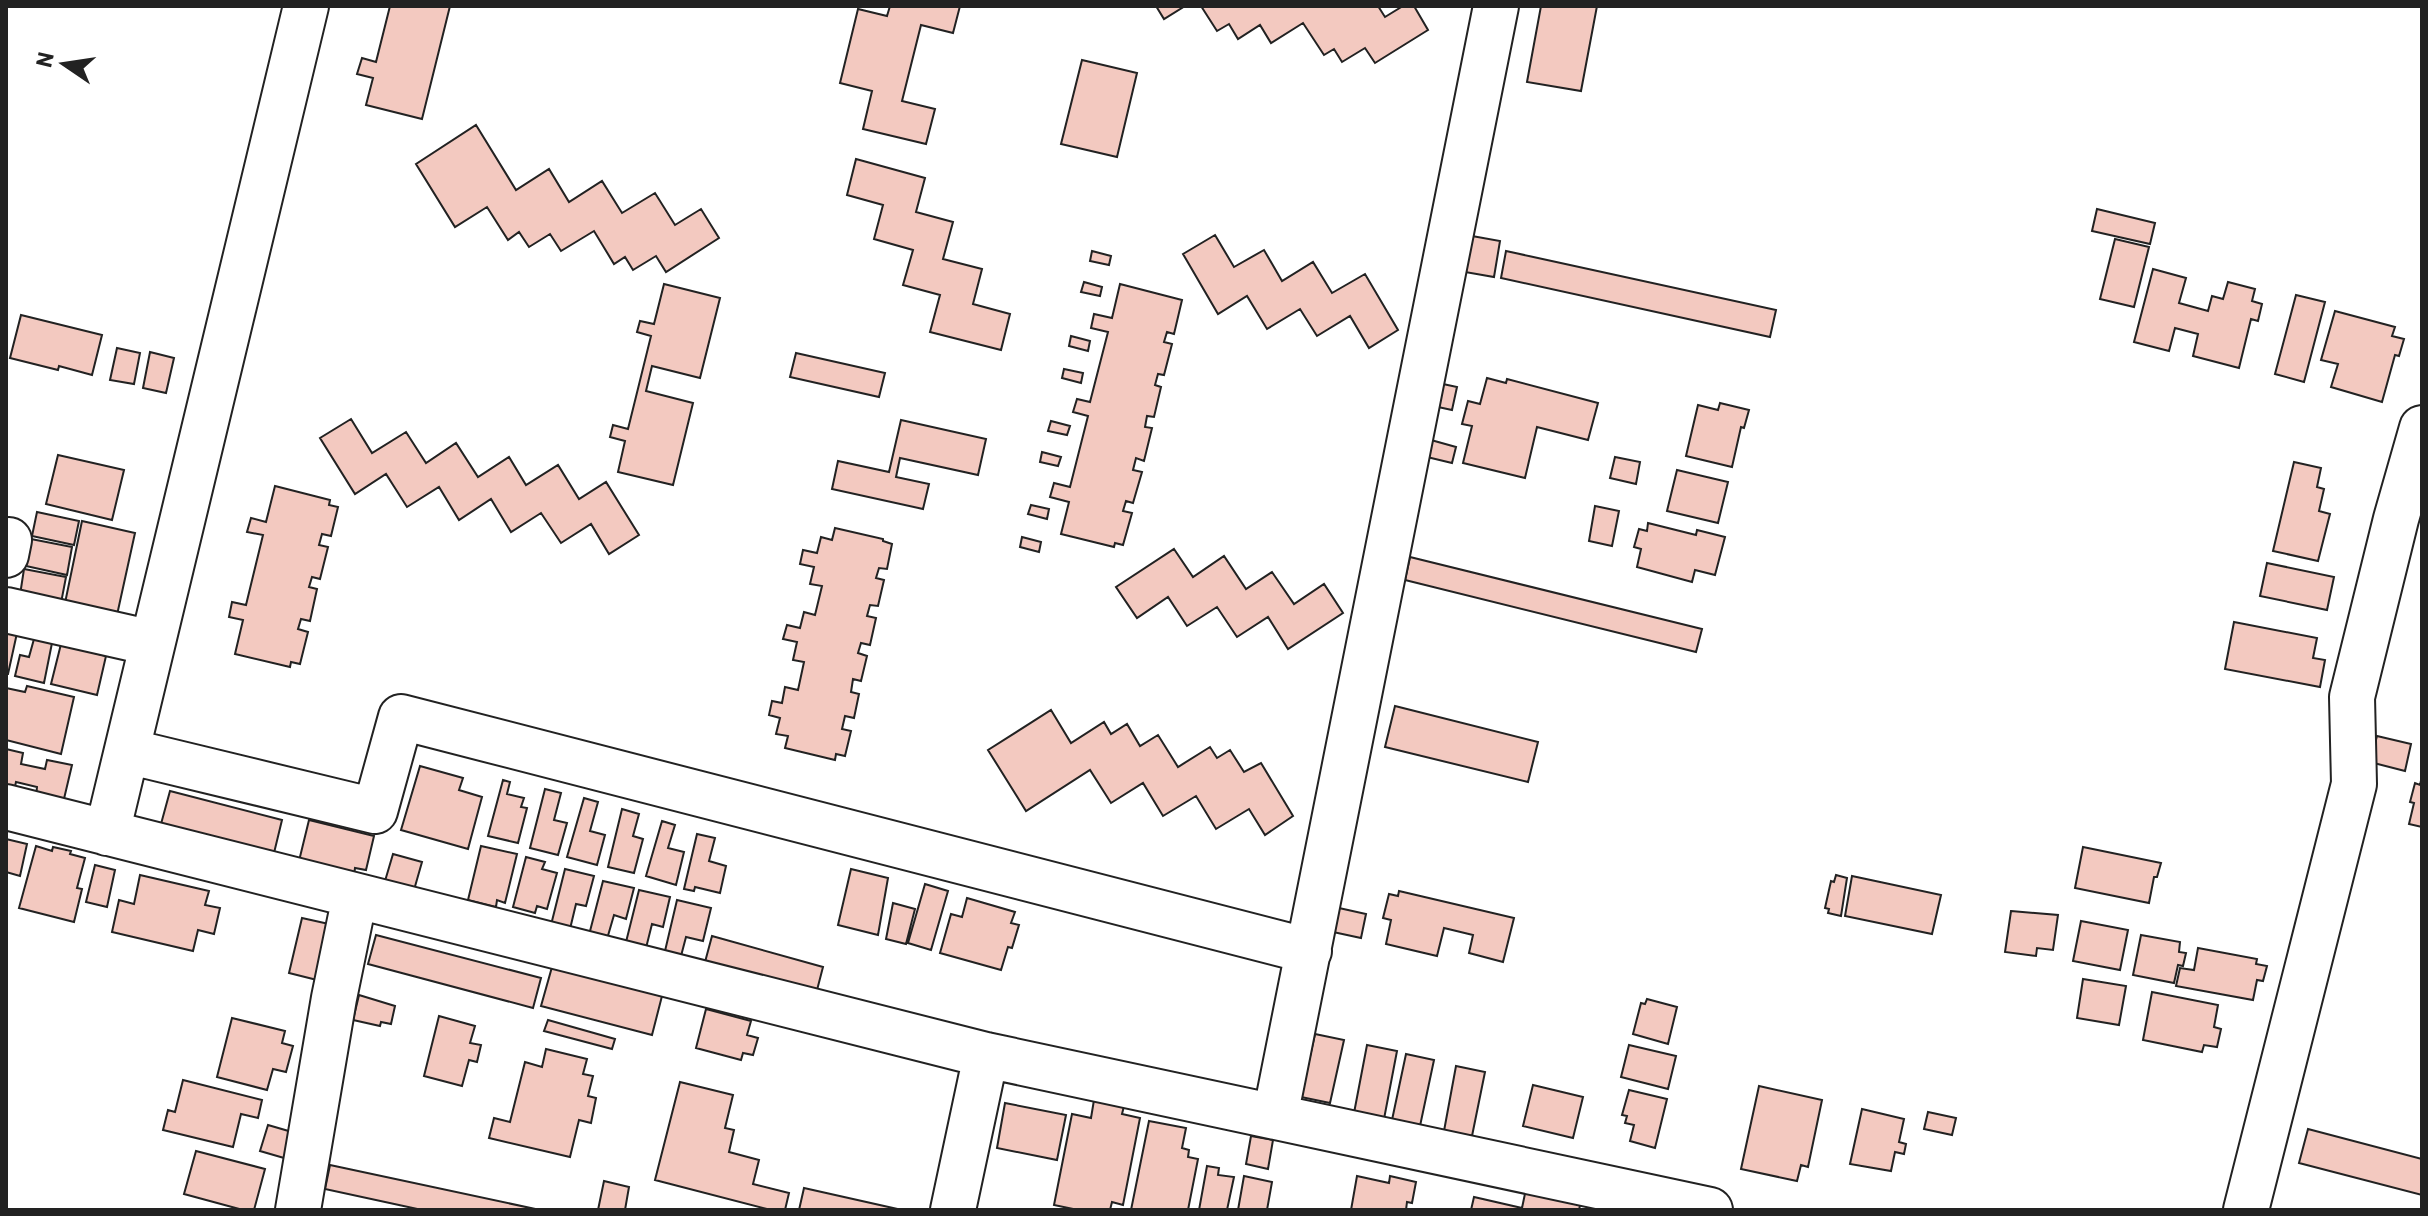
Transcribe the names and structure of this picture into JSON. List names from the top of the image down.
{
  "north": "left"
}
